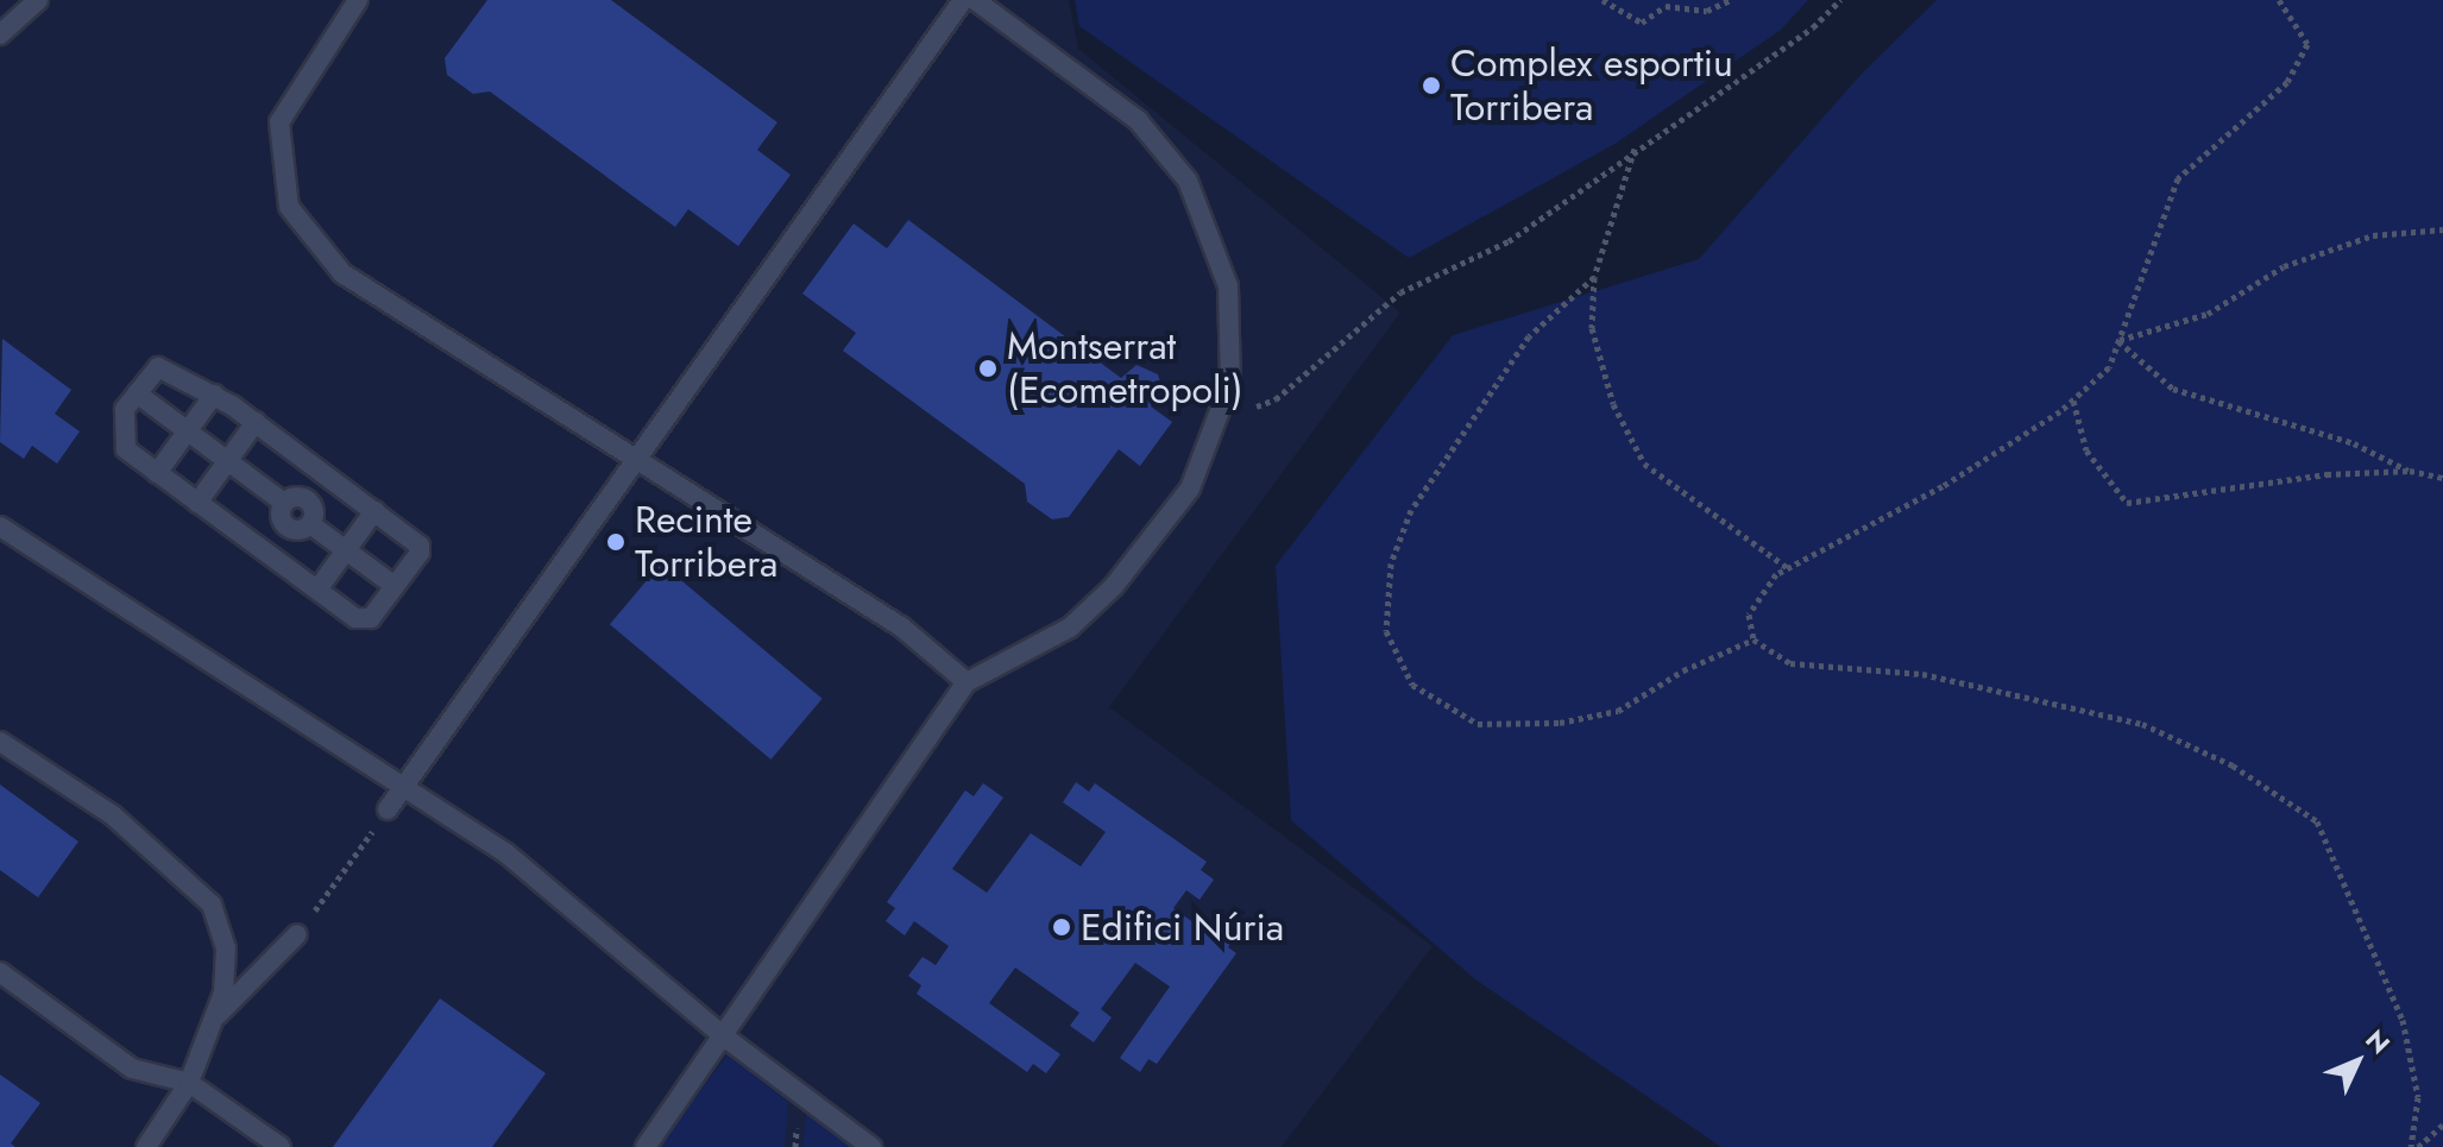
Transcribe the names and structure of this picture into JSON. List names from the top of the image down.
{
  "places": [
    "Complex esportiu Torribera",
    "Montserrat (Ecometropoli)",
    "Recinte Torribera",
    "Edifici Núria"
  ],
  "north": "top right"
}
